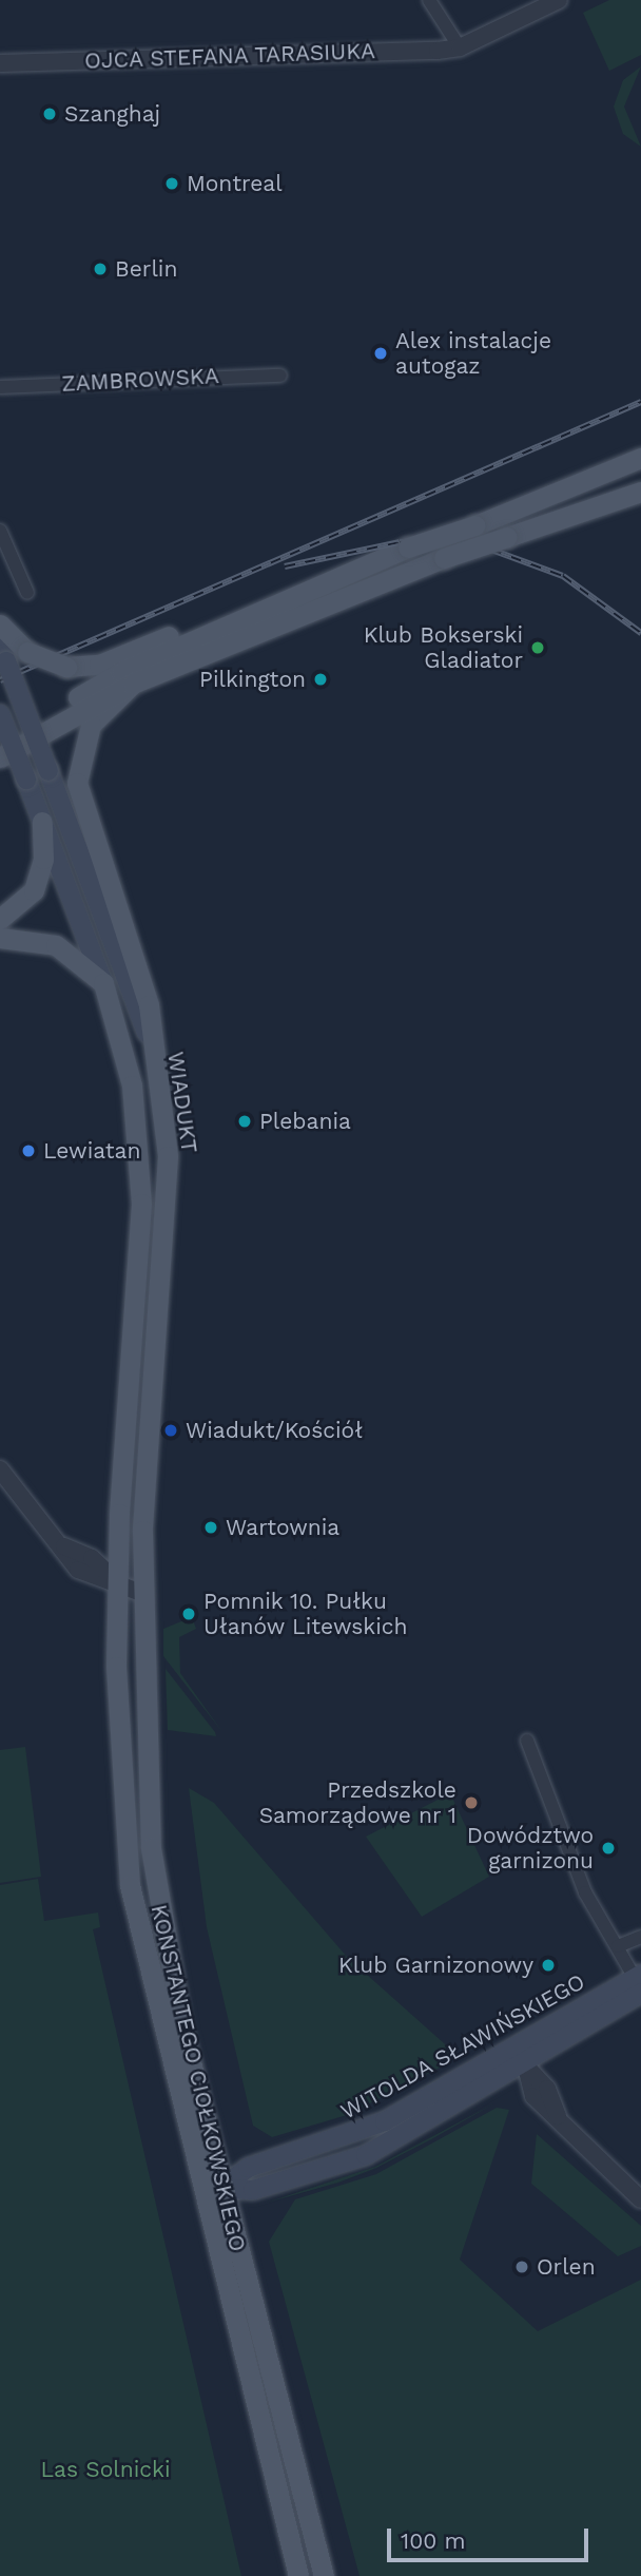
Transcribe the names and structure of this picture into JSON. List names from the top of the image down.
{
  "streets": {
    "main road": ["WIADUKT", "WITOLDA SŁAWIŃSKIEGO", "KONSTANTEGO CIOŁKOWSKIEGO"],
    "street": ["OJCA STEFANA TARASIUKA", "ZAMBROWSKA"]
  },
  "crossings": [
    ["WIADUKT", "KONSTANTEGO CIOŁKOWSKIEGO"],
    ["WITOLDA SŁAWIŃSKIEGO", "KONSTANTEGO CIOŁKOWSKIEGO"]
  ],
  "parks": ["Las Solnicki"],
  "places": [
    "Szanghaj",
    "Montreal",
    "Berlin",
    "Alex instalacje autogaz",
    "Klub Bokserski Gladiator",
    "Pilkington",
    "Plebania",
    "Lewiatan",
    "Wiadukt/Kościół",
    "Wartownia",
    "Pomnik 10. Pułku Ułanów Litewskich",
    "Przedszkole Samorządowe nr 1",
    "Dowództwo garnizonu",
    "Klub Garnizonowy",
    "Orlen"
  ],
  "scale_bar": "100 m"
}
